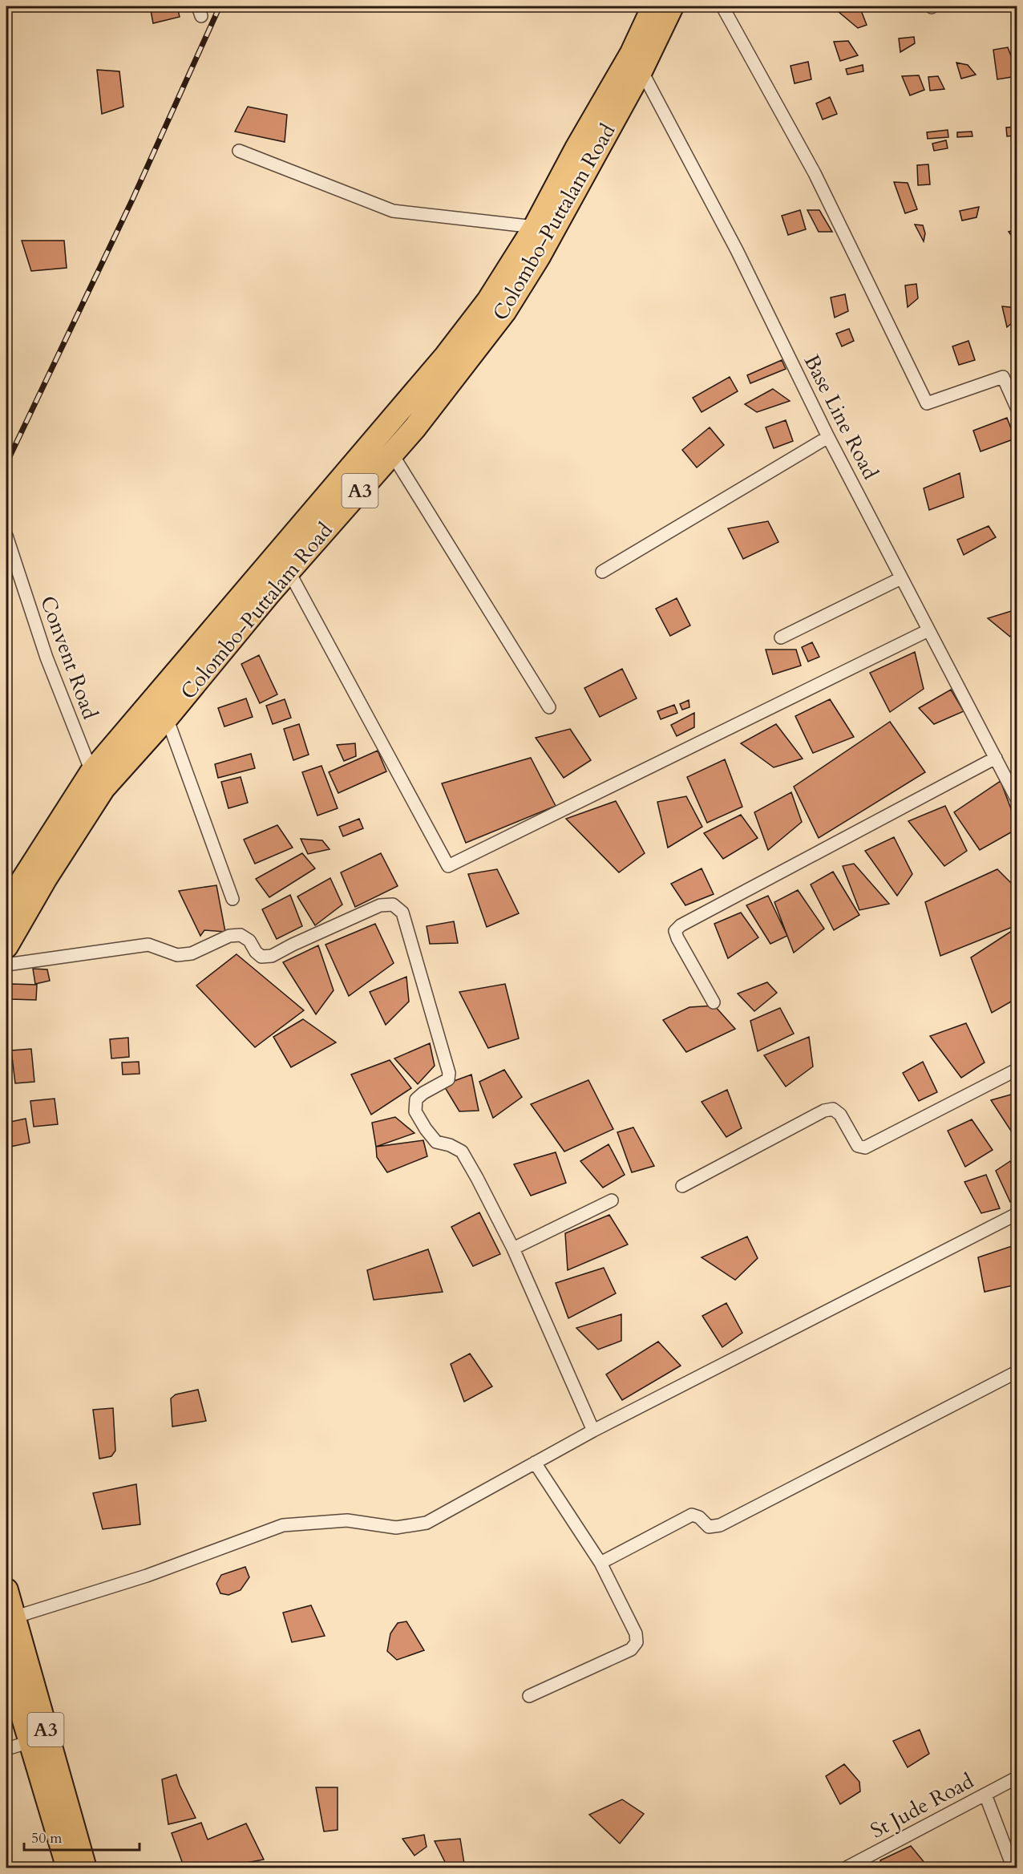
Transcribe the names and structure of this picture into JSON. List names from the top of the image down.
{
  "streets": {
    "highway": ["Colombo-Puttalam Road", "A3"],
    "street": ["Base Line Road", "Convent Road", "St Jude Road"]
  },
  "crossings": [
    ["Colombo-Puttalam Road", "Base Line Road"],
    ["Colombo-Puttalam Road", "Convent Road"]
  ],
  "scale_bar": "50 m"
}
